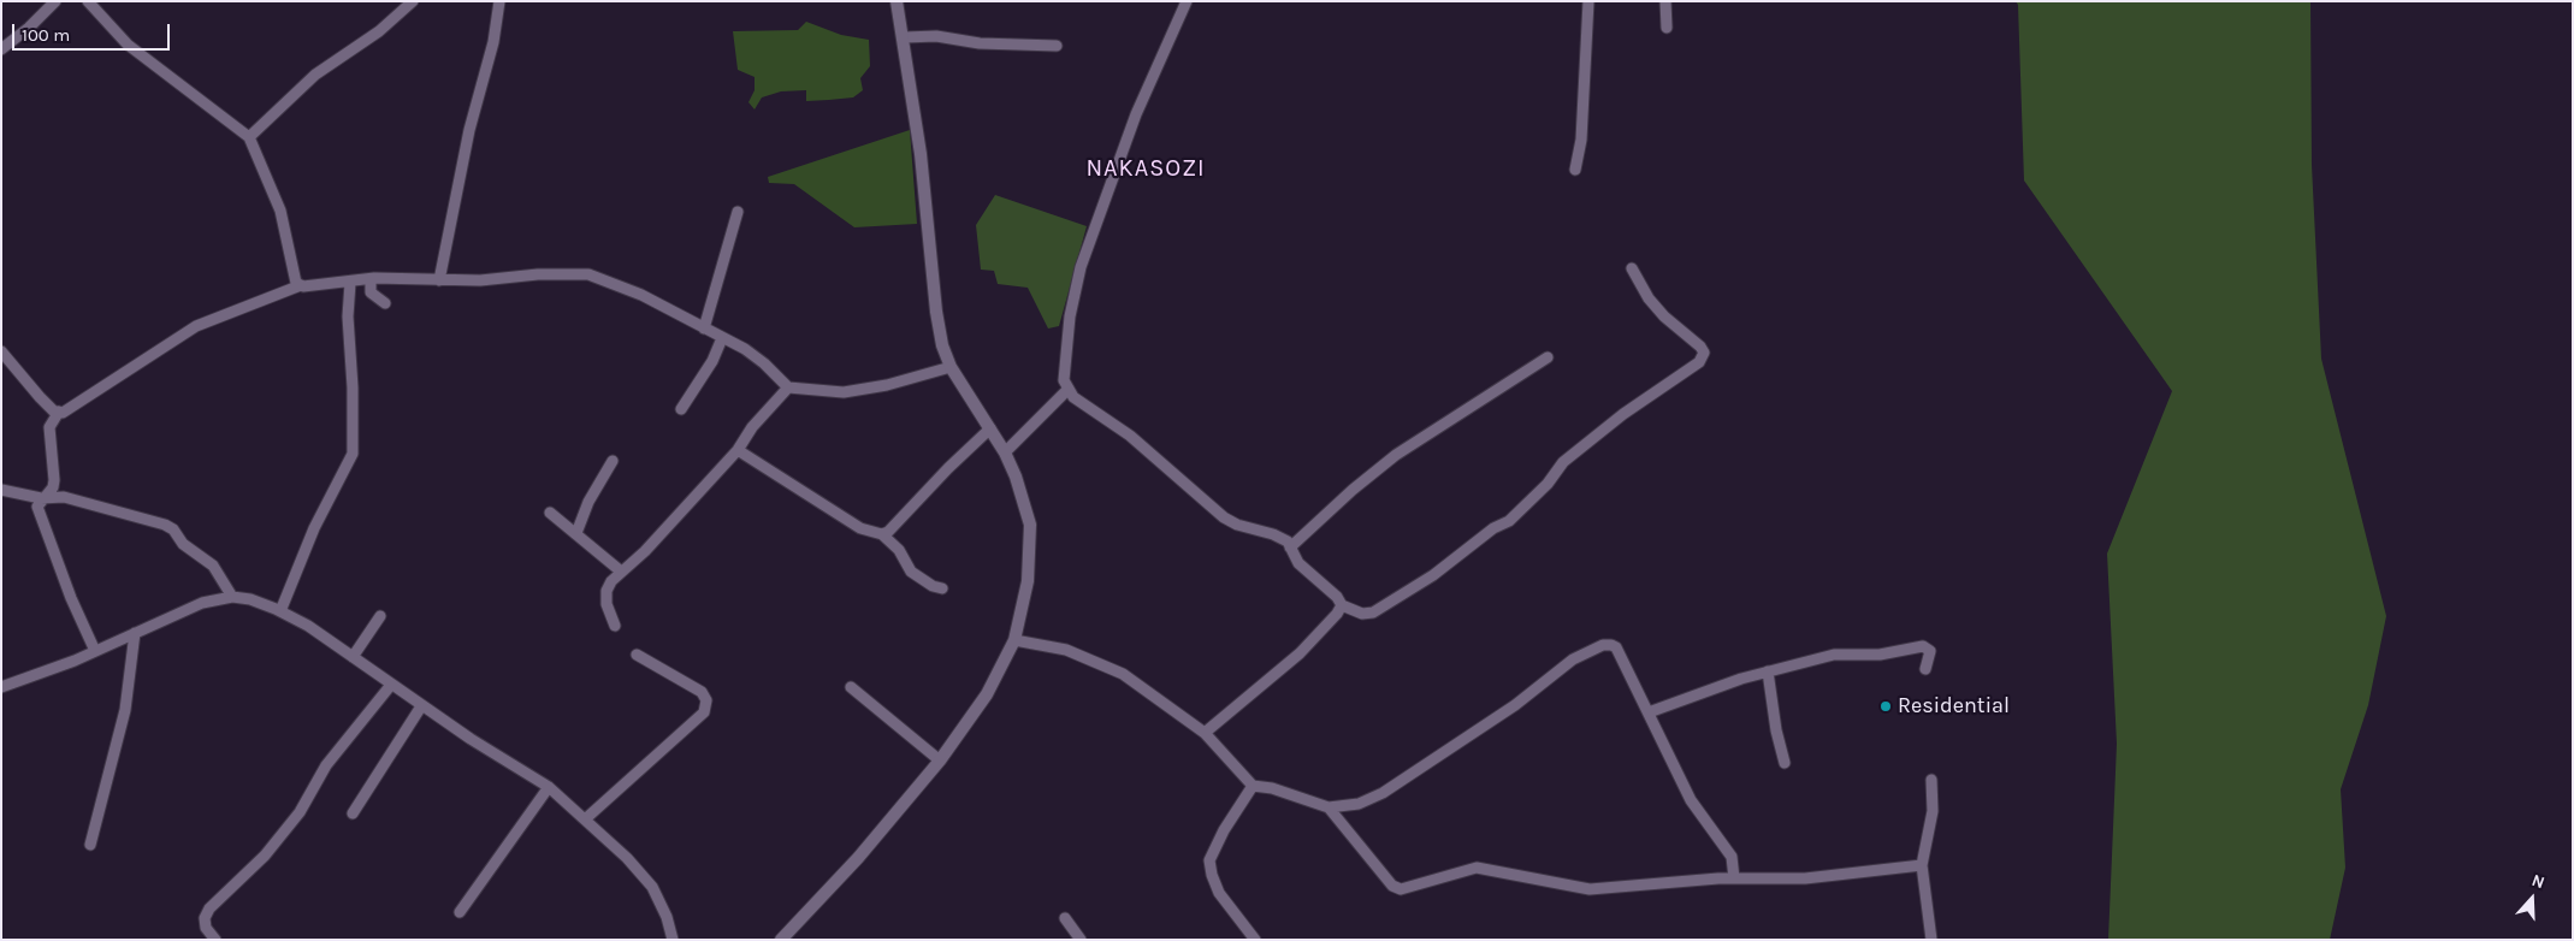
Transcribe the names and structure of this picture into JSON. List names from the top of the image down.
{
  "districts": ["NAKASOZI"],
  "places": ["Residential"],
  "scale_bar": "100 m",
  "north": "top"
}
